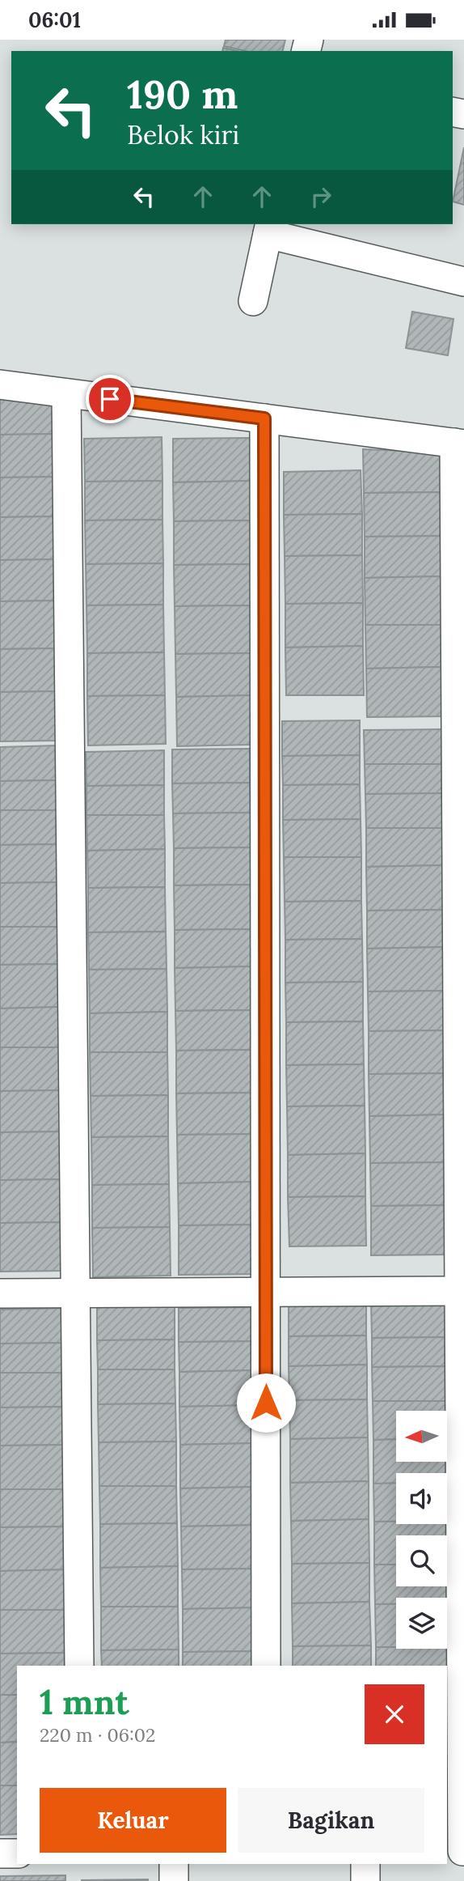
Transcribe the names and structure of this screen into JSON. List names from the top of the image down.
{
  "north": "left",
  "page": {
    "status": "06:01",
    "turn": ["190 m", "Belok kiri"],
    "heading": ["1 mnt", "220 m · 06:02"],
    "buttons": ["Keluar", "Bagikan"]
  }
}
